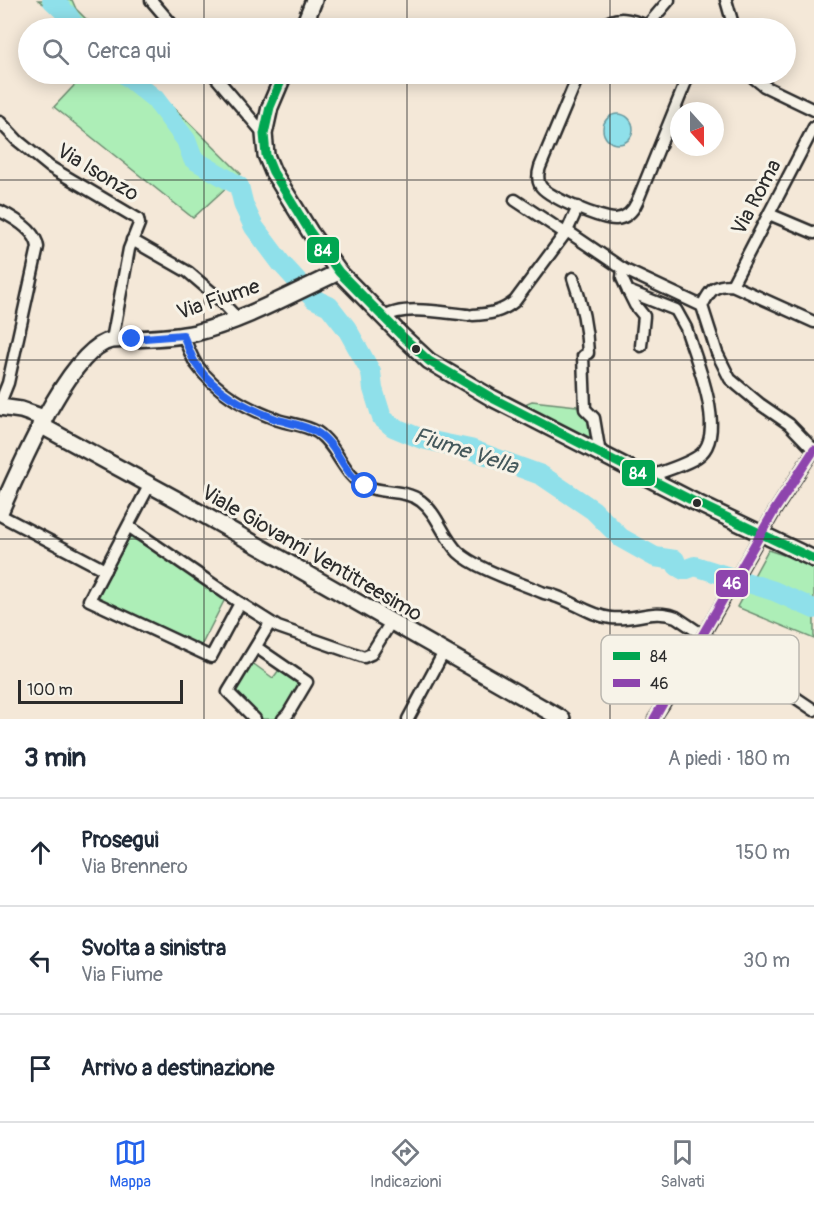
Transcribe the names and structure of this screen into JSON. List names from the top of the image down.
{
  "streets": {
    "street": [
      "Via Isonzo",
      "Via Roma",
      "Via Fiume",
      "Viale Giovanni Ventitreesimo"
    ]
  },
  "crossings": [
    ["Via Isonzo", "Via Fiume"],
    ["Via Fiume", "Viale Giovanni Ventitreesimo"]
  ],
  "water": ["Fiume Vella"],
  "lines": ["transit line 84", "transit line 46"],
  "legend": ["84", "46"],
  "scale_bar": "100 m",
  "north": "bottom",
  "page": {
    "search": "Cerca qui",
    "scale": "100 m",
    "heading": ["3 min", "A piedi · 180 m"],
    "list": [
      ["Prosegui", "Via Brennero", "150 m"],
      ["Svolta a sinistra", "Via Fiume", "30 m"],
      "Arrivo a destinazione"
    ],
    "nav": ["Mappa", "Indicazioni", "Salvati"]
  }
}
